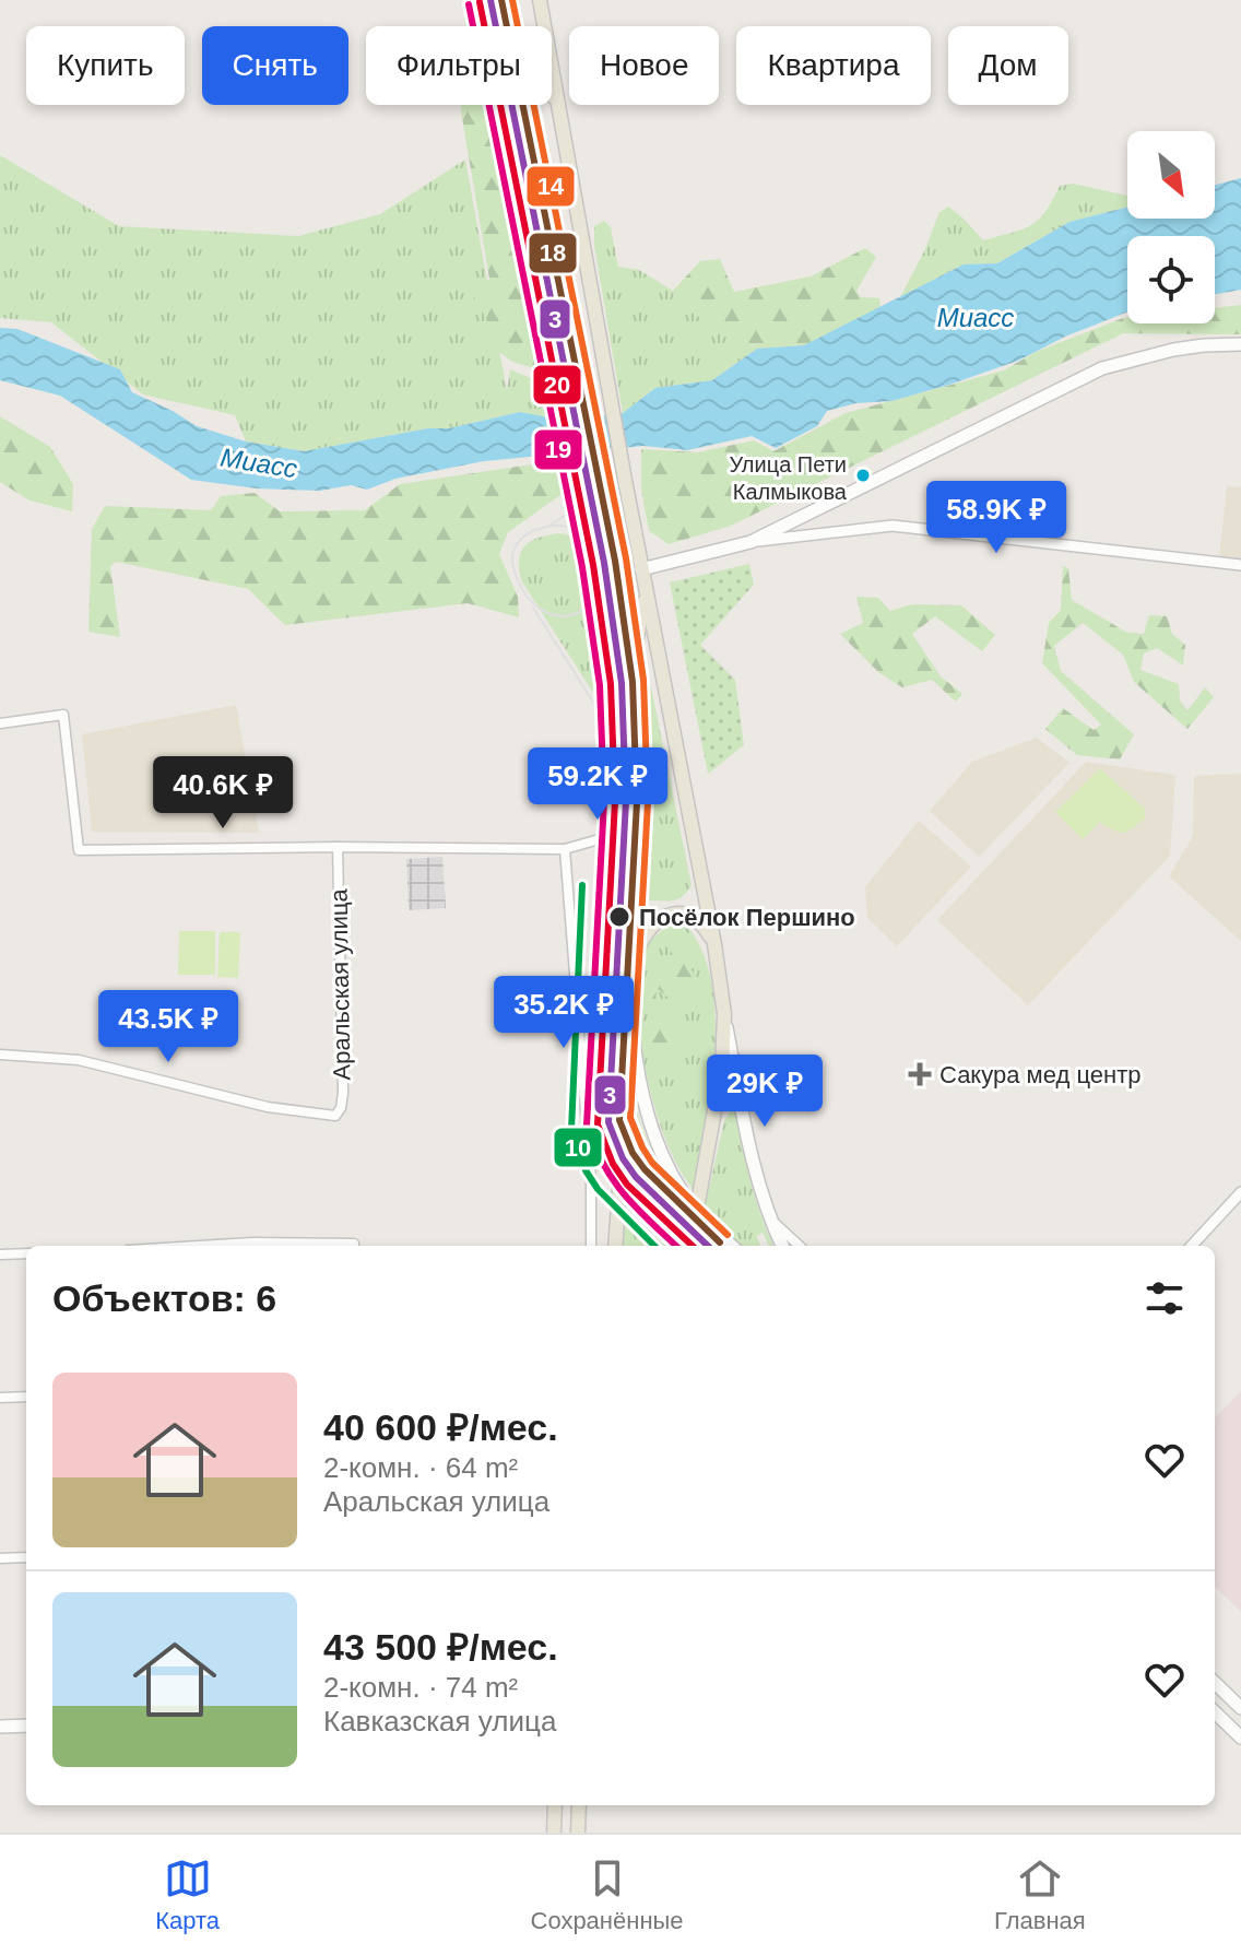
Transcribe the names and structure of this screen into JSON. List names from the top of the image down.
{
  "streets": {
    "street": ["Аральская улица"]
  },
  "water": ["Миасс"],
  "places": {
    "other": ["Улица Пети Калмыкова", "Посёлок Першино"],
    "health": ["Сакура мед центр"]
  },
  "lines": [
    "transit line 3",
    "transit line 18",
    "transit line 14",
    "transit line 20",
    "transit line 19",
    "transit line 10"
  ],
  "north": "bottom right",
  "page": {
    "chip": [
      "Купить",
      "Снять",
      "Фильтры",
      "Новое",
      "Квартира",
      "Дом"
    ],
    "price": [
      "58.9K ₽",
      "59.2K ₽",
      "40.6K ₽",
      "35.2K ₽",
      "43.5K ₽",
      "29K ₽"
    ],
    "heading": "Объектов: 6",
    "list": [
      {
        "name": "40 600 ₽/мес.",
        "note": "2-комн. · 64 m² · Аральская улица"
      },
      {
        "name": "43 500 ₽/мес.",
        "note": "2-комн. · 74 m² · Кавказская улица"
      }
    ],
    "tabs": ["Карта", "Сохранённые", "Главная"]
  }
}
